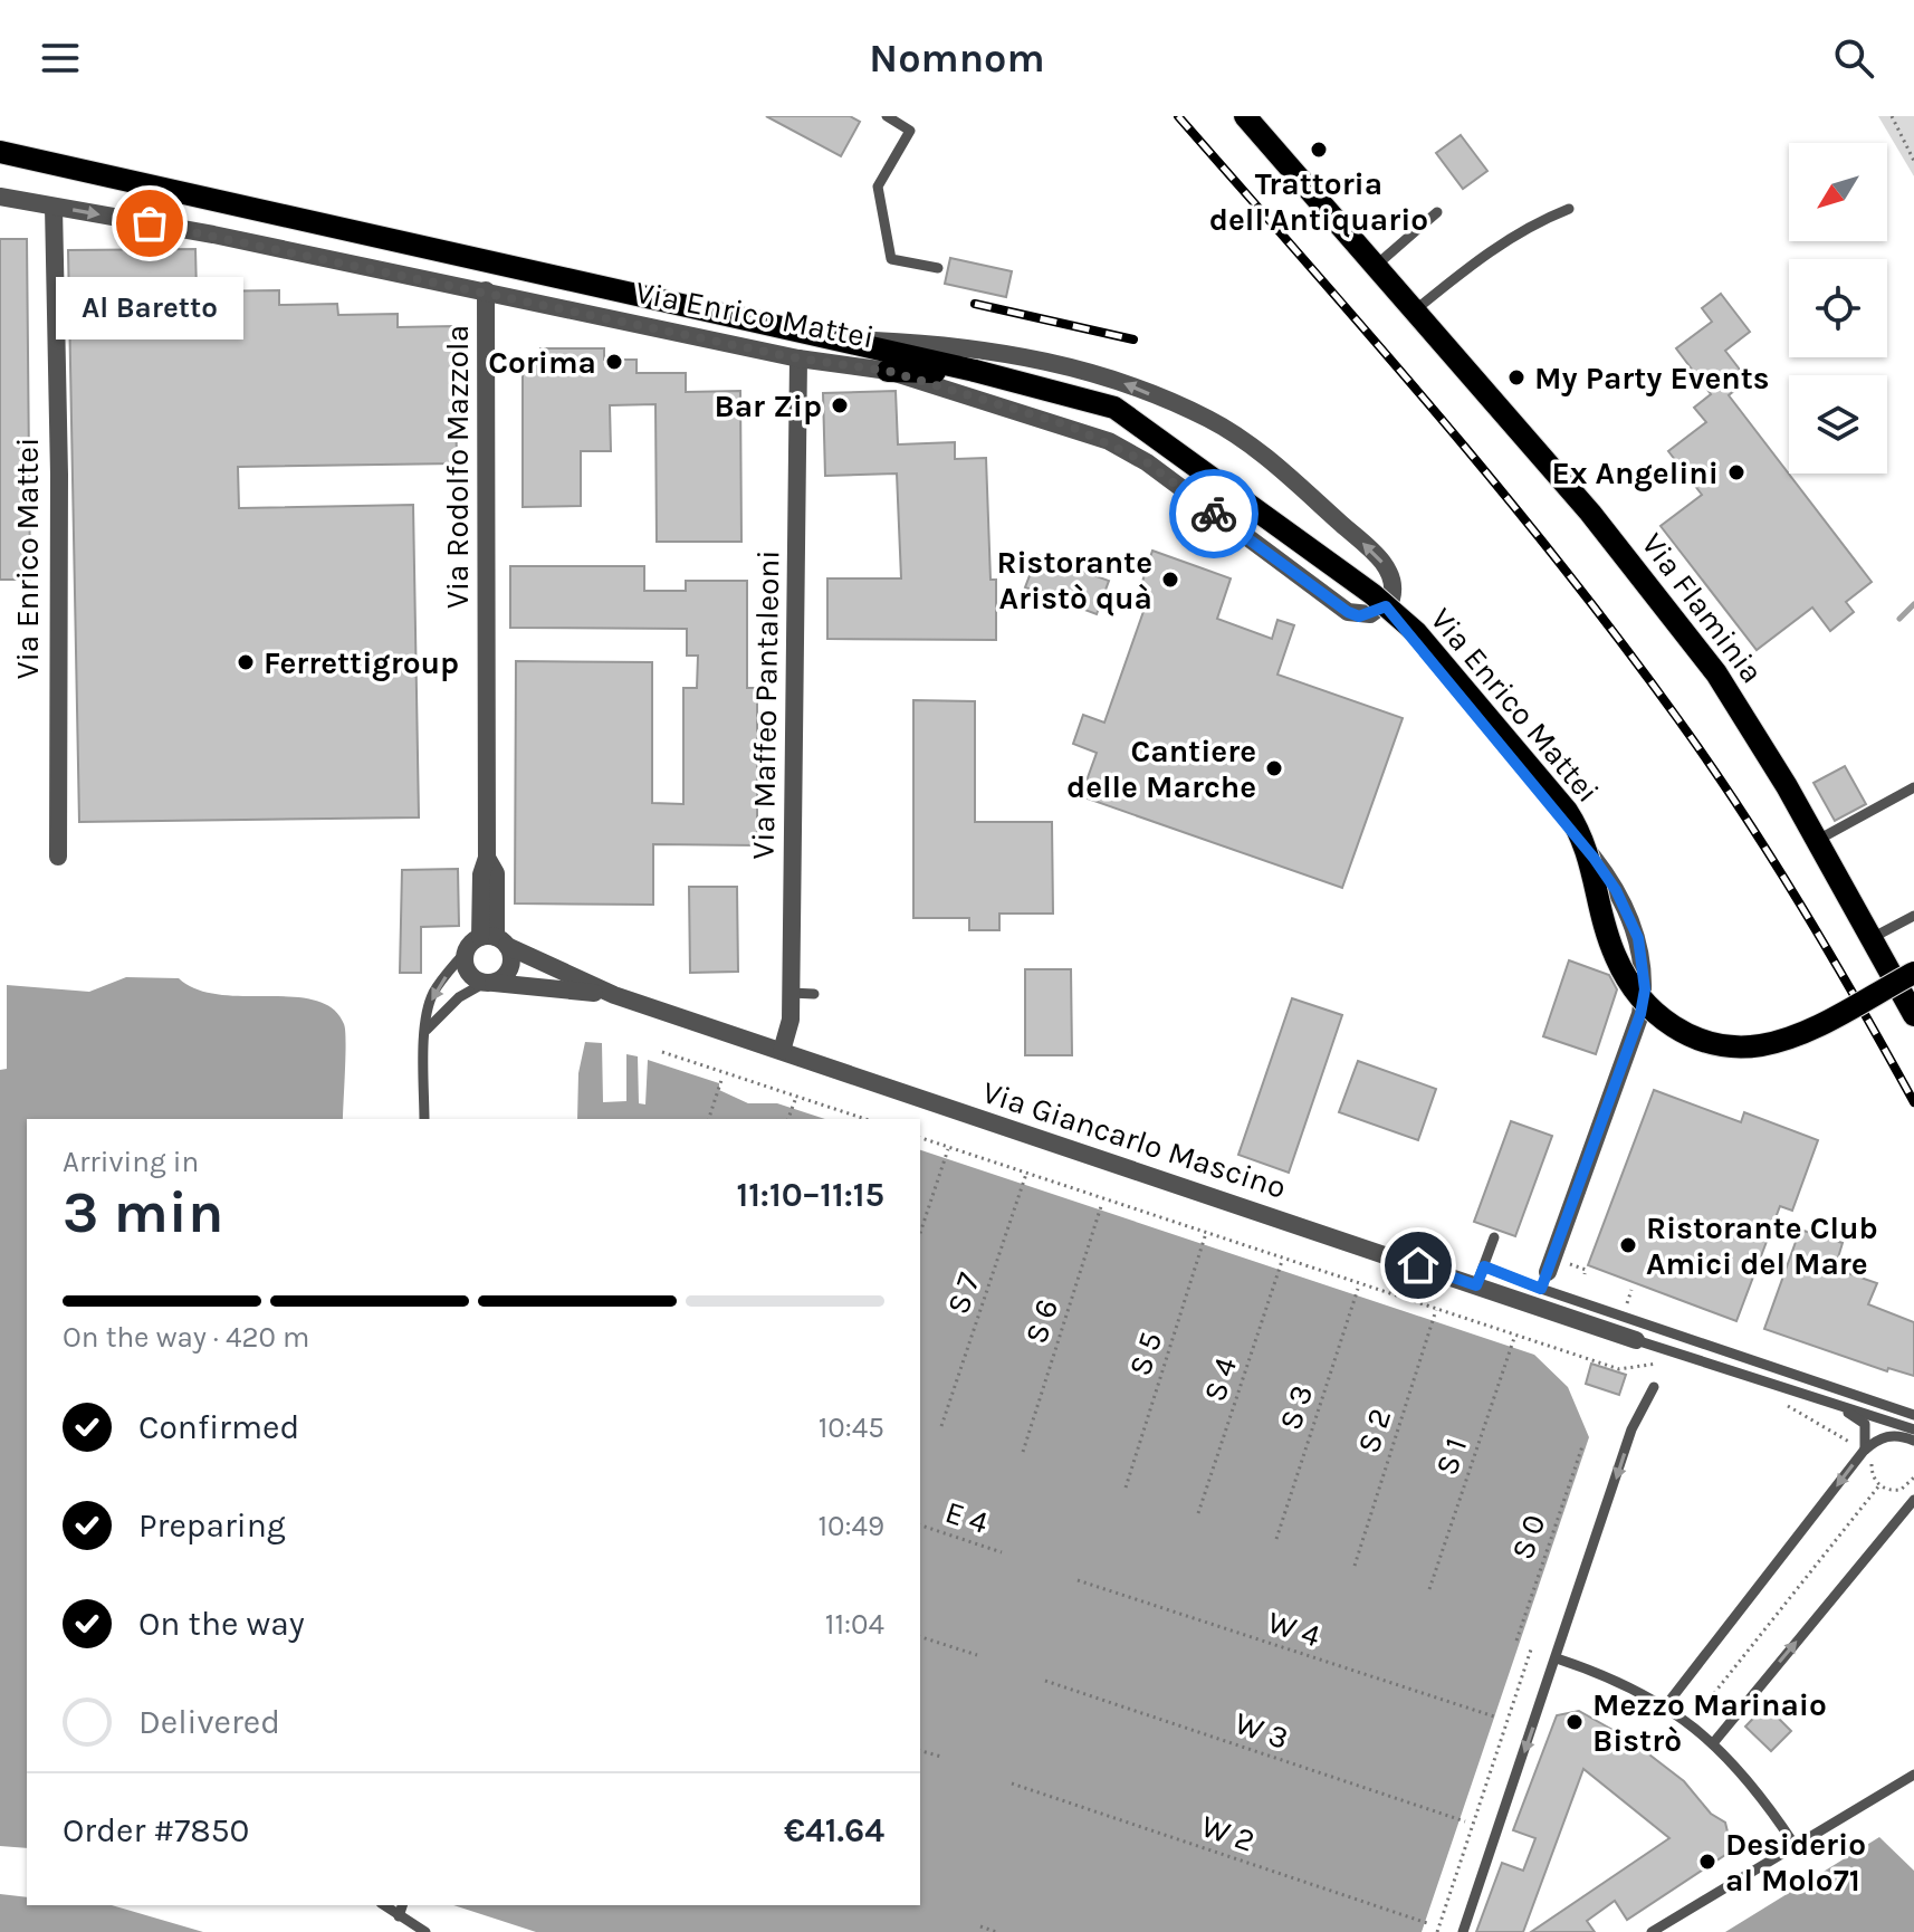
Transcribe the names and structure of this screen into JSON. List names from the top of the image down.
{
  "streets": {
    "main road": ["Via Enrico Mattei", "Via Flaminia"],
    "street": ["Via Rodolfo Mazzola", "Via Maffeo Pantaleoni", "Via Giancarlo Mascino"],
    "path": [
      "S 7",
      "S 6",
      "S 5",
      "S 4",
      "S 3",
      "S 2",
      "S 1",
      "E 4",
      "S 0",
      "W 4",
      "W 3",
      "W 2"
    ]
  },
  "crossings": [
    ["Via Enrico Mattei", "Via Rodolfo Mazzola"],
    ["Via Enrico Mattei", "Via Maffeo Pantaleoni"],
    ["Via Rodolfo Mazzola", "Via Giancarlo Mascino"],
    ["Via Maffeo Pantaleoni", "Via Giancarlo Mascino"]
  ],
  "places": [
    "Trattoria dell'Antiquario",
    "Al Baretto",
    "Corima",
    "My Party Events",
    "Bar Zip",
    "Ex Angelini",
    "Ristorante Aristò quà",
    "Ferrettigroup",
    "Cantiere delle Marche",
    "Ristorante Club Amici del Mare",
    "Mezzo Marinaio Bistrò",
    "Desiderio al Molo71"
  ],
  "north": "bottom left",
  "page": {
    "header": "Nomnom",
    "bubble": "Al Baretto",
    "heading": ["3 min", "Arriving in", "11:10–11:15"],
    "panel": ["Order #7850", "€41.64"],
    "bar": "On the way · 420 m",
    "list": [
      ["Confirmed", "10:45"],
      ["Preparing", "10:49"],
      ["On the way", "11:04"],
      "Delivered"
    ]
  }
}
